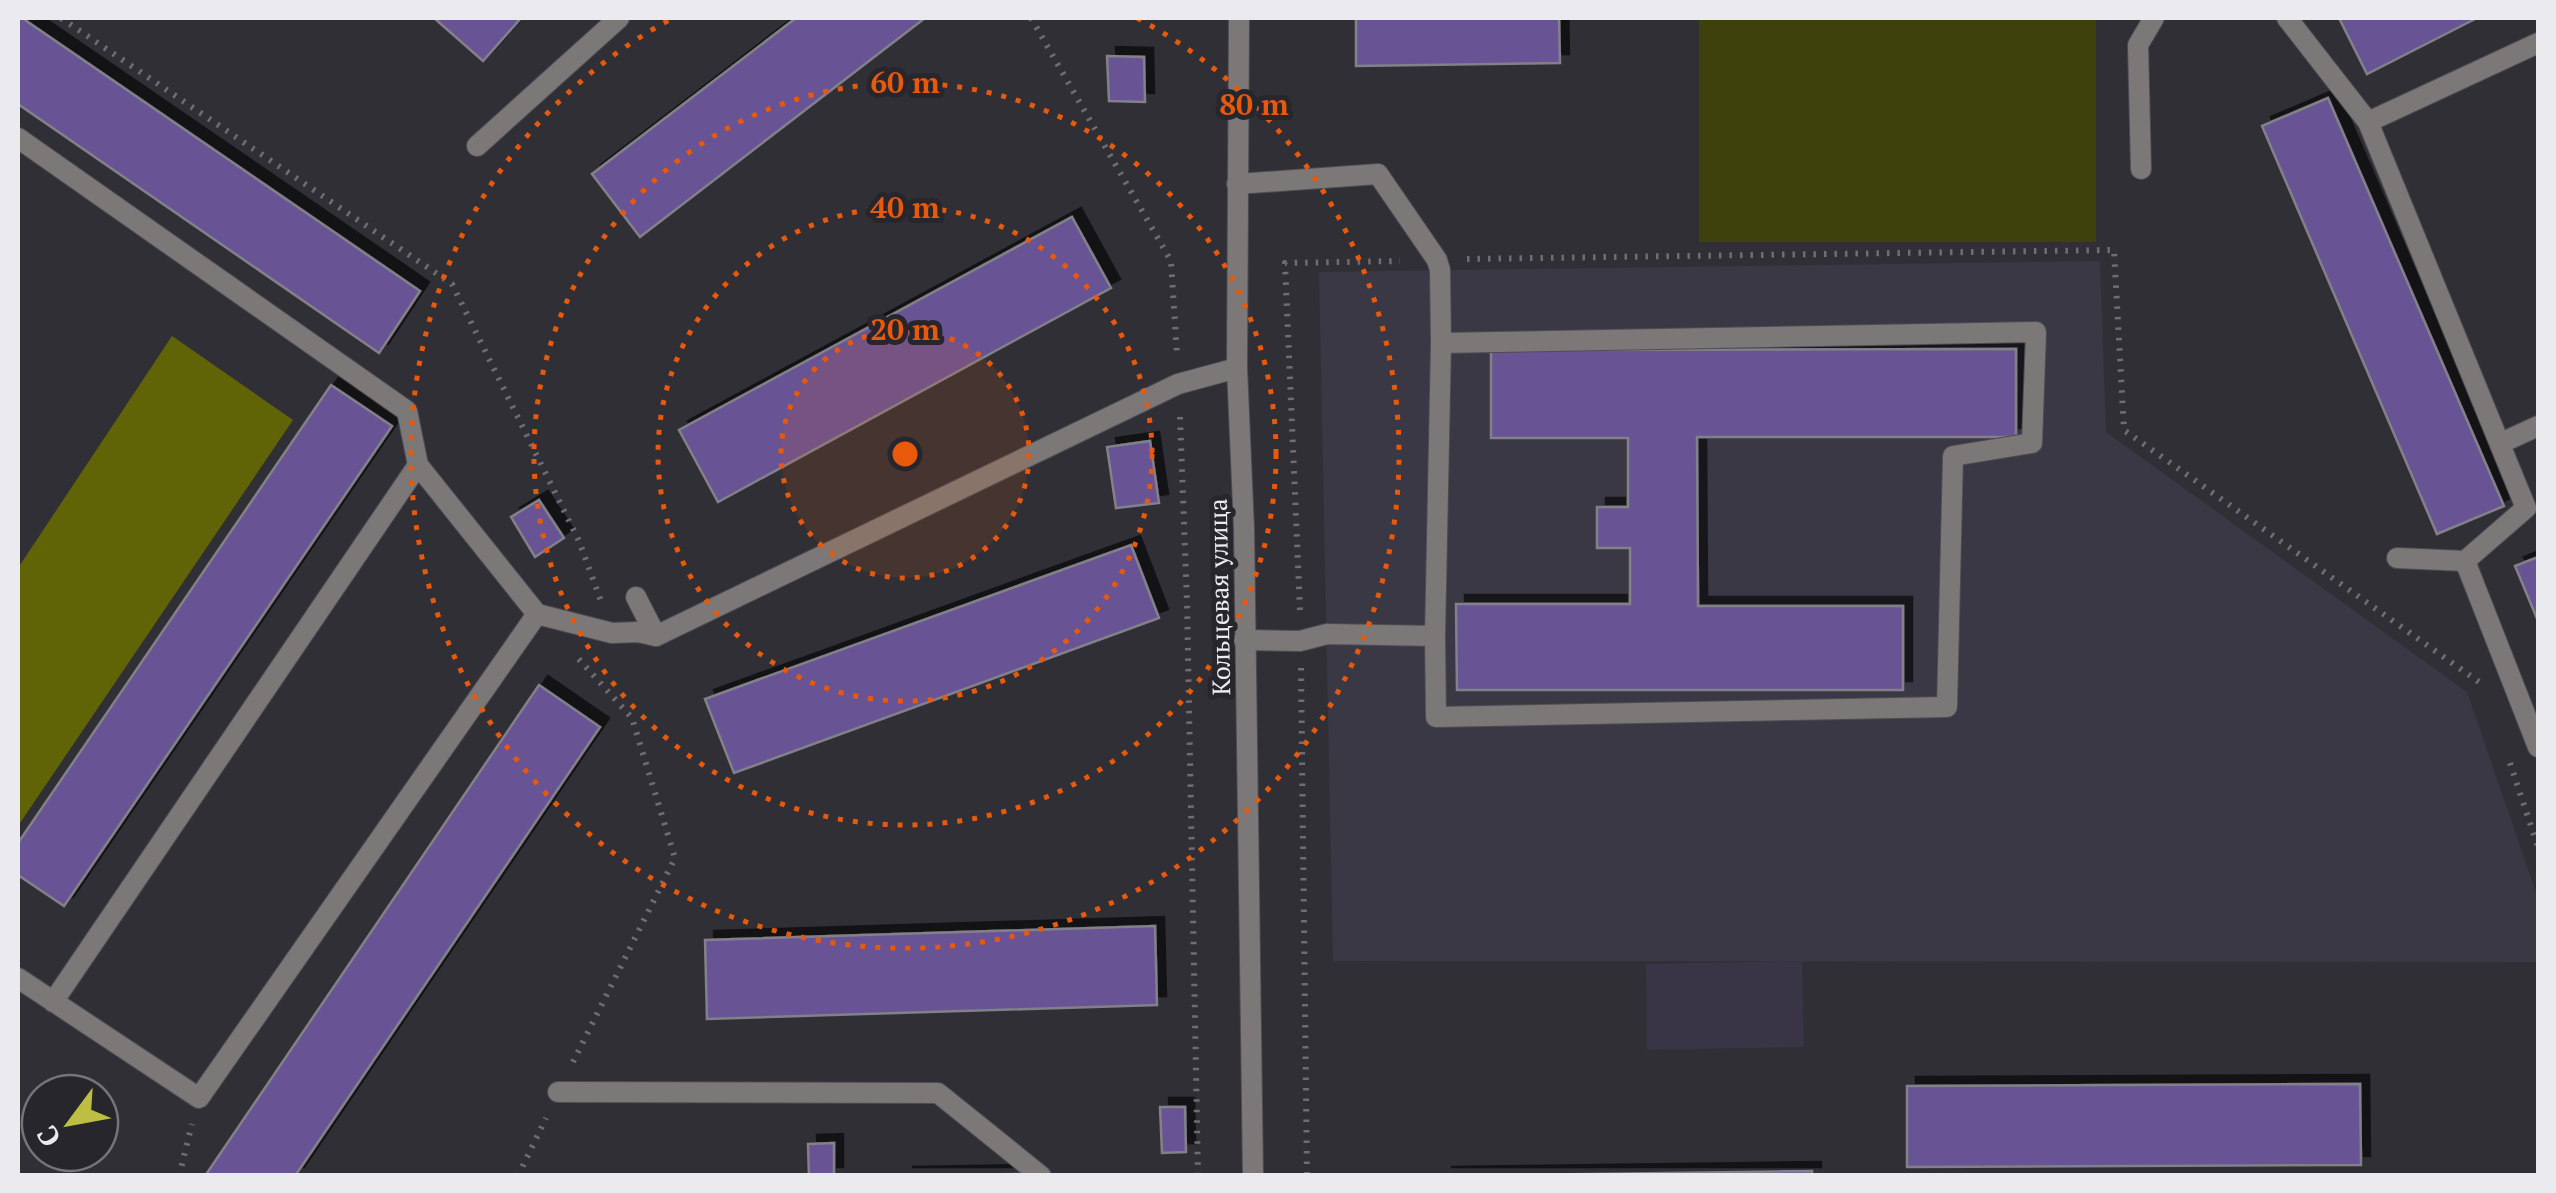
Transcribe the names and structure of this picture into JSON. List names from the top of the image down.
{
  "streets": {
    "street": ["Кольцевая улица"]
  },
  "north": "bottom left",
  "rings": [
    "60 m",
    "80 m",
    "40 m",
    "20 m"
  ]
}
